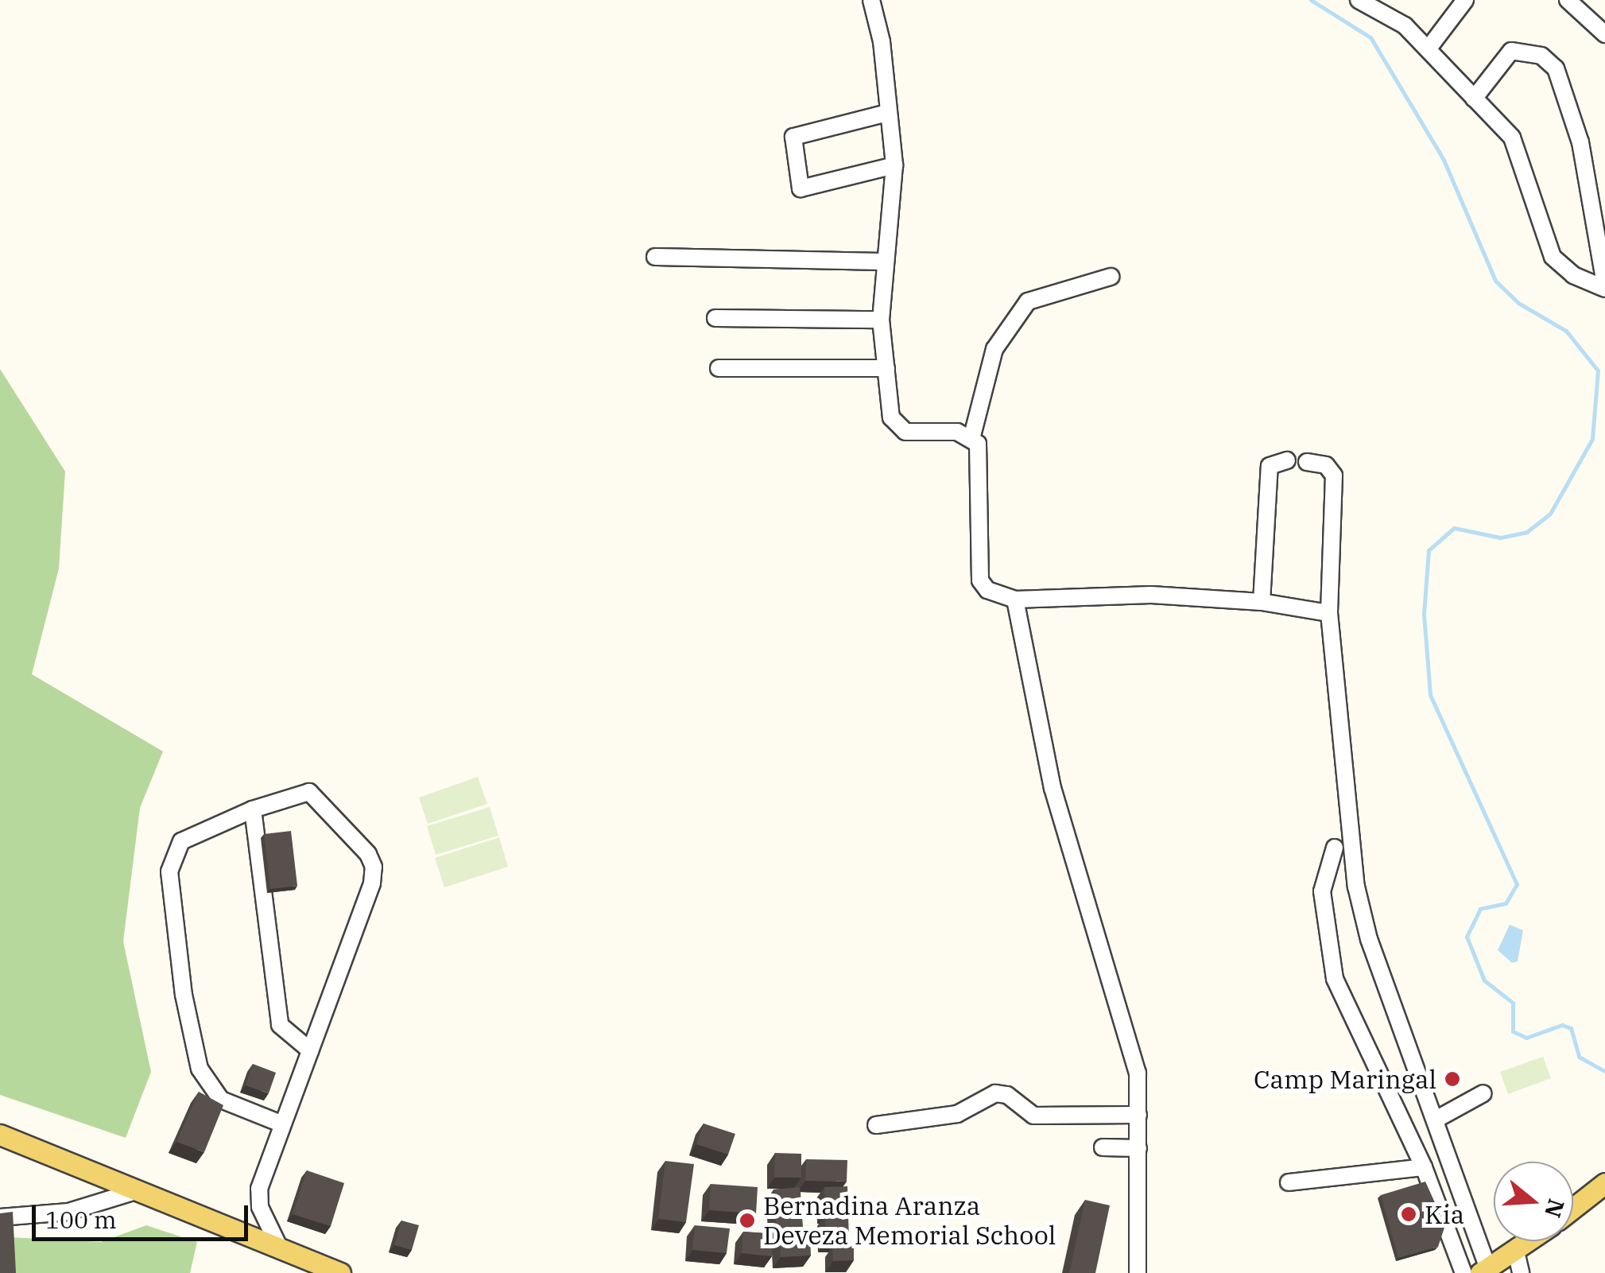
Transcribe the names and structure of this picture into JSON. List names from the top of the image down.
{
  "places": ["Camp Maringal", "Kia", "Bernadina Aranza Deveza Memorial School"],
  "scale_bar": "100 m",
  "north": "right"
}
